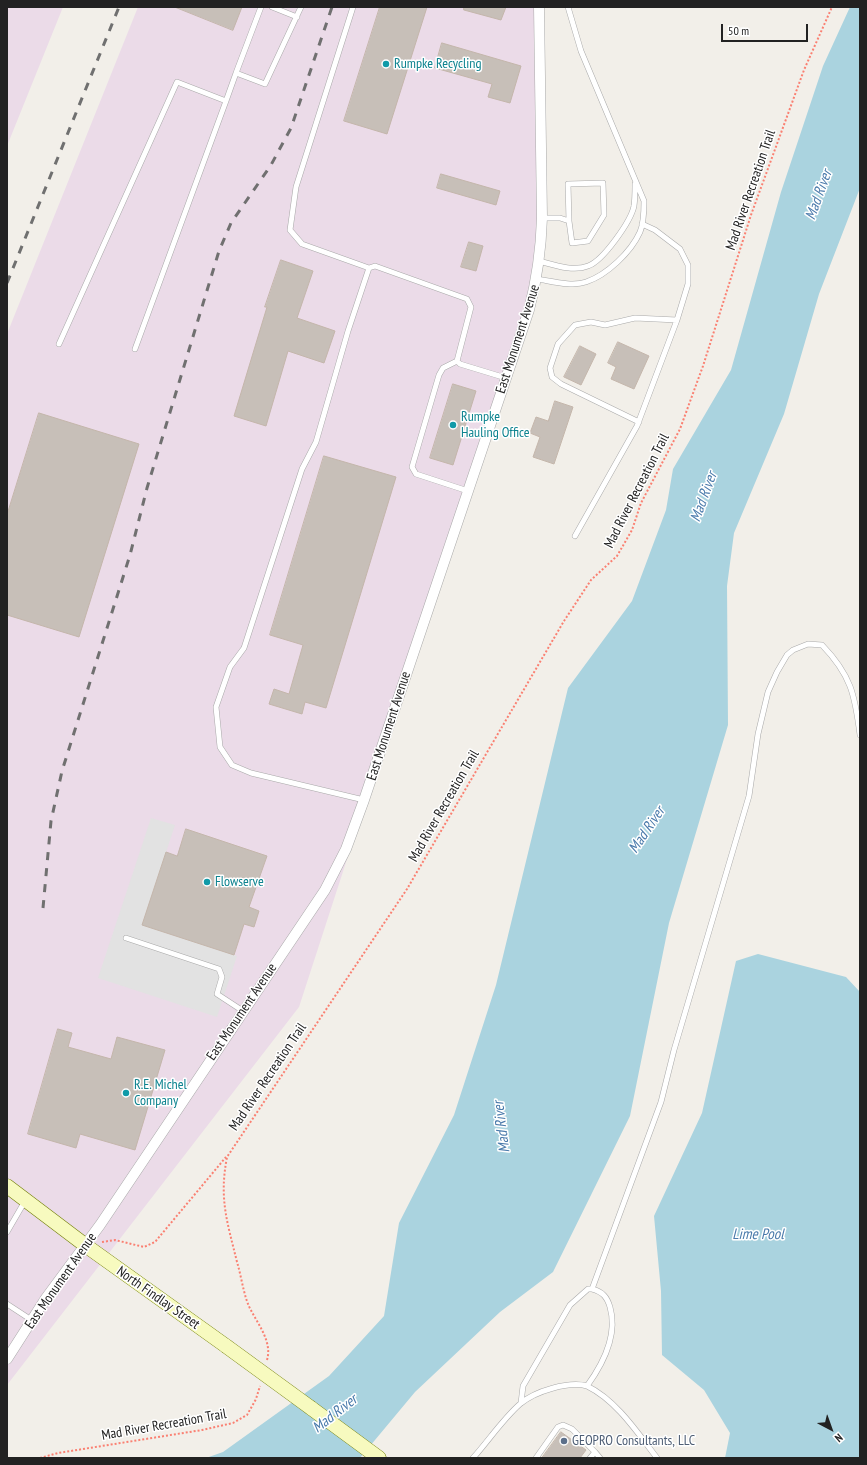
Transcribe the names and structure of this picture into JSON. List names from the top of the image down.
{
  "streets": {
    "main road": ["North Findlay Street"],
    "street": ["East Monument Avenue"],
    "path": ["Mad River Recreation Trail"]
  },
  "crossings": [
    ["East Monument Avenue", "North Findlay Street"]
  ],
  "water": ["Mad River", "Lime Pool"],
  "places": [
    "Rumpke Recycling",
    "Rumpke Hauling Office",
    "Flowserve",
    "R.E. Michel Company",
    "GEOPRO Consultants, LLC"
  ],
  "scale_bar": "50 m",
  "north": "bottom right"
}
